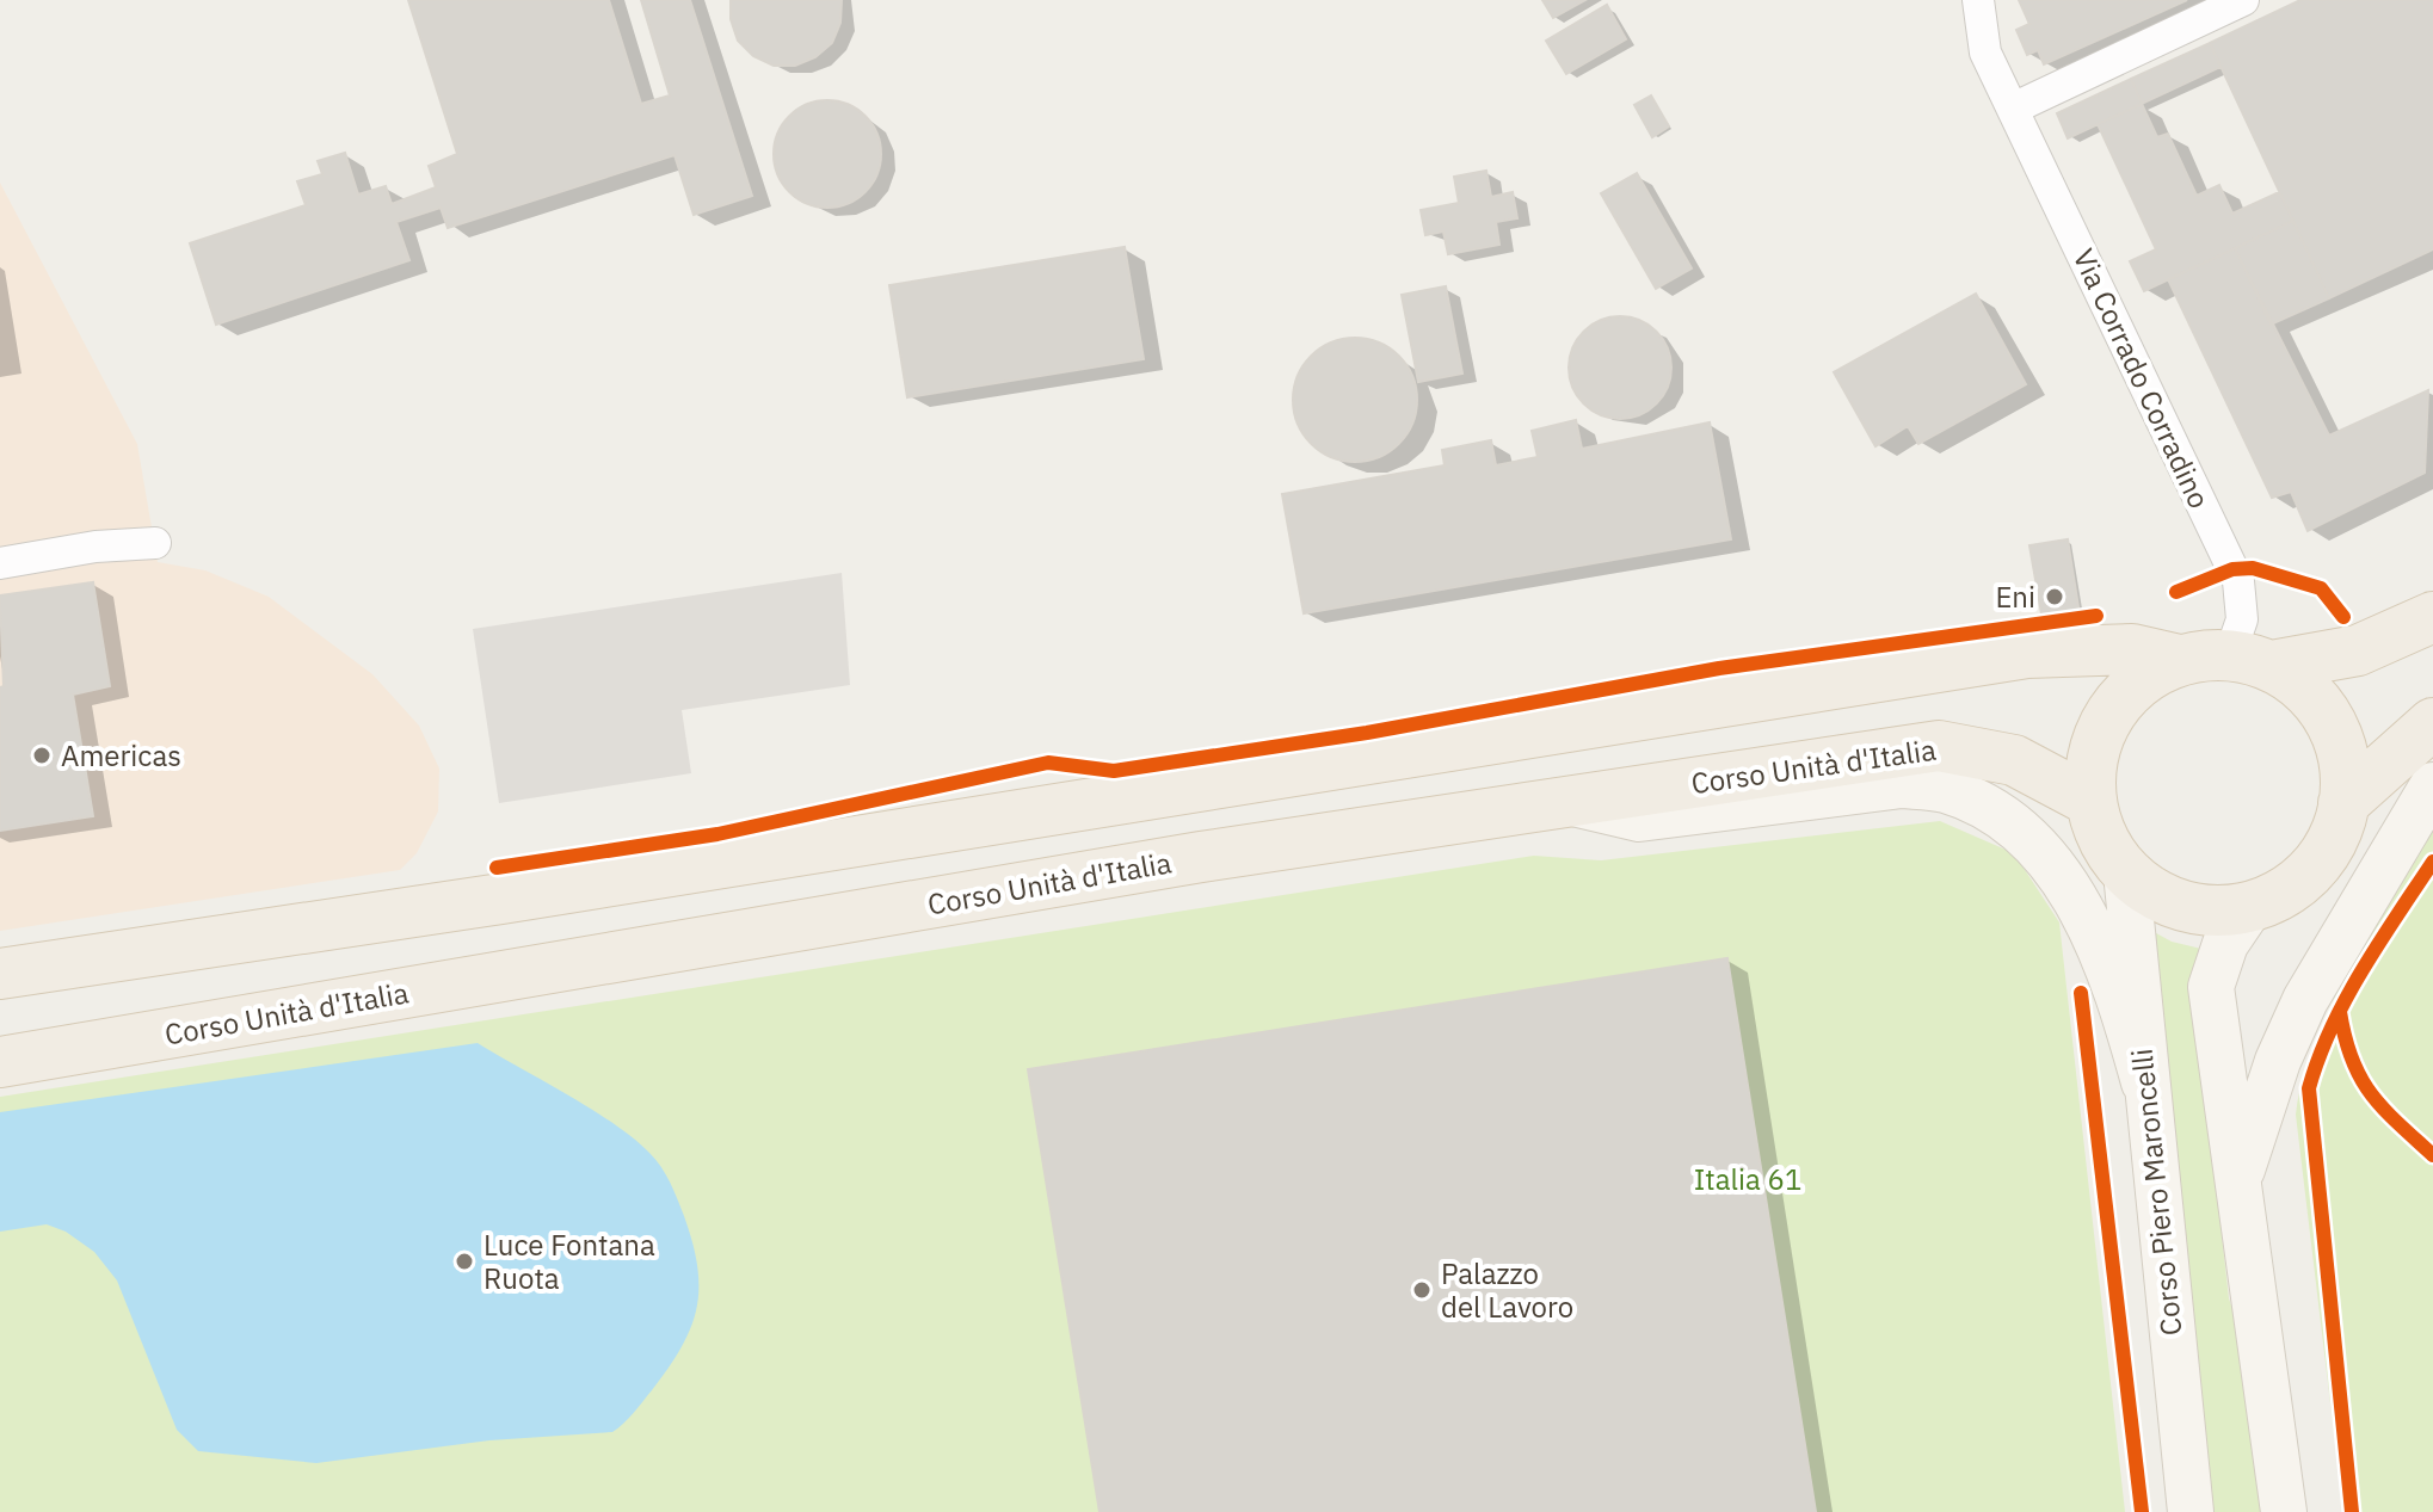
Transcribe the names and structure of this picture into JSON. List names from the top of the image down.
{
  "streets": {
    "main road": ["Corso Unità d'Italia", "Corso Piero Maroncelli"],
    "street": ["Via Corrado Corradino"]
  },
  "crossings": [
    ["Via Corrado Corradino", "Corso Unità d'Italia"],
    ["Via Corrado Corradino", "Corso Piero Maroncelli"],
    ["Corso Unità d'Italia", "Corso Piero Maroncelli"]
  ],
  "parks": ["Italia 61"],
  "places": [
    "Eni",
    "Americas",
    "Luce Fontana Ruota",
    "Palazzo del Lavoro"
  ]
}
